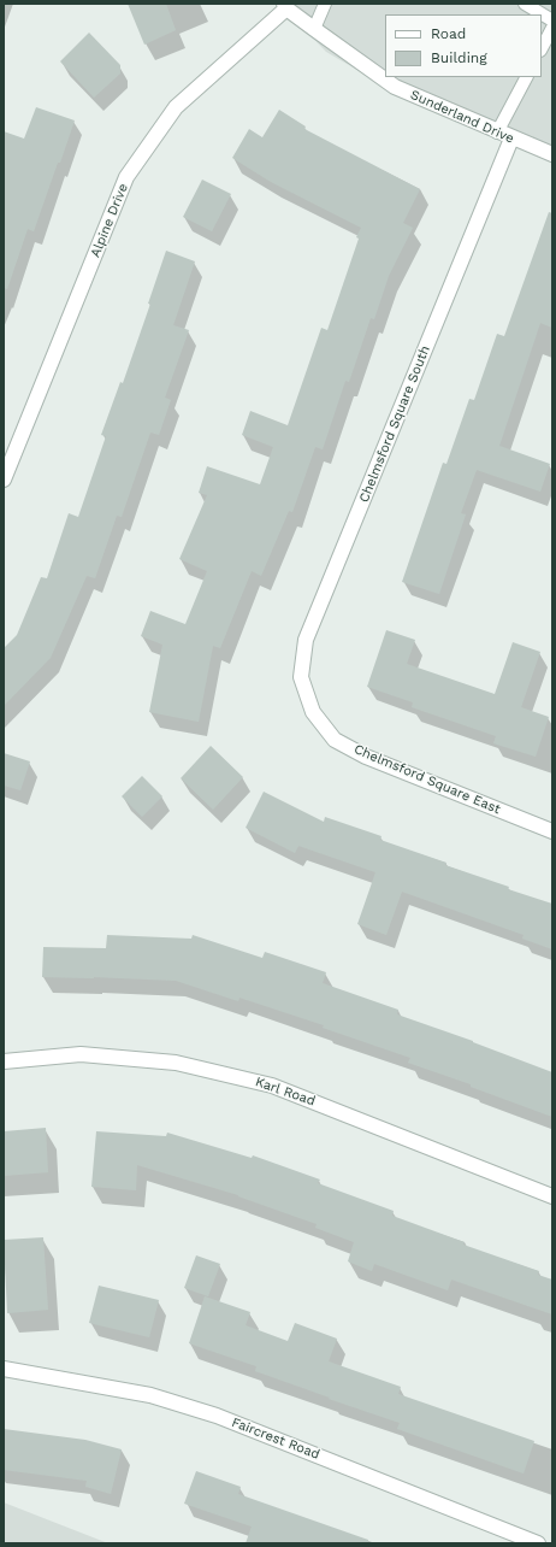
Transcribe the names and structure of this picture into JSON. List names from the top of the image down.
{
  "streets": {
    "street": [
      "Sunderland Drive",
      "Alpine Drive",
      "Chelmsford Square South",
      "Chelmsford Square East",
      "Karl Road",
      "Faircrest Road"
    ]
  },
  "crossings": [
    ["Sunderland Drive", "Alpine Drive"],
    ["Sunderland Drive", "Chelmsford Square South"],
    ["Chelmsford Square South", "Chelmsford Square East"]
  ],
  "legend": ["Road", "Building"]
}
